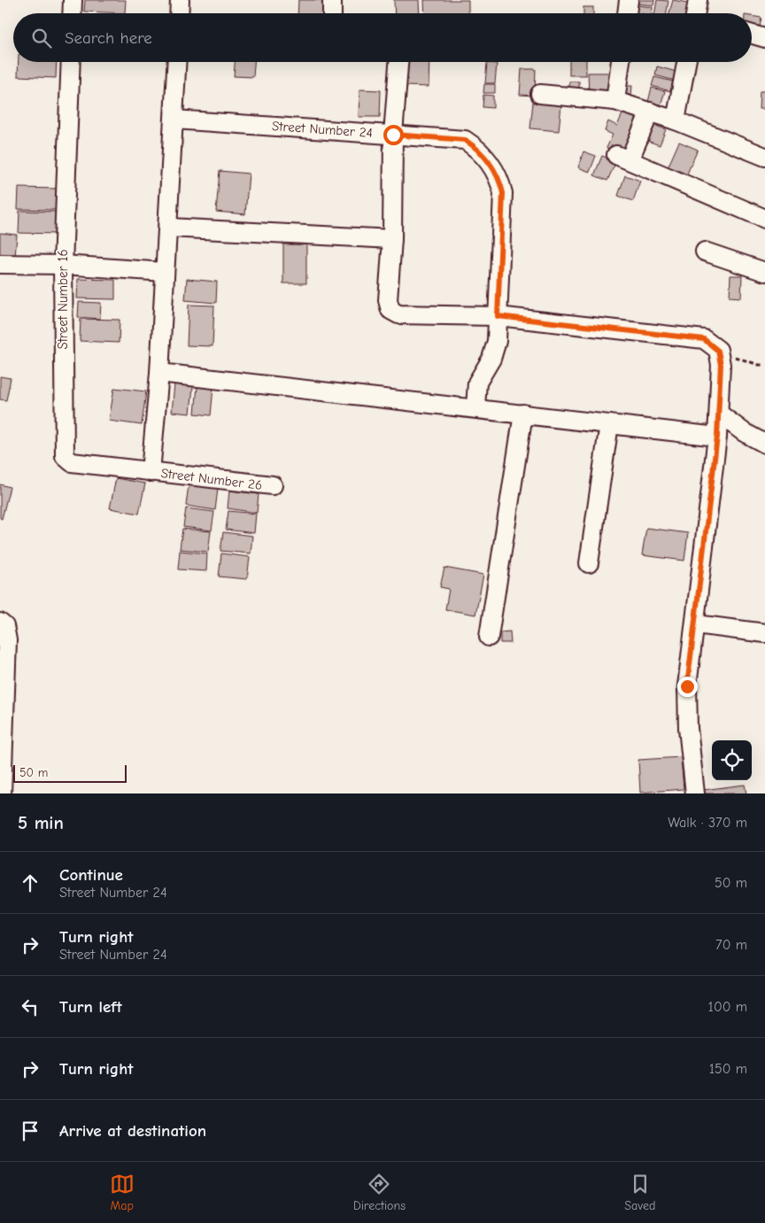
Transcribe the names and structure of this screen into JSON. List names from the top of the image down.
{
  "streets": {
    "street": ["Street Number 24", "Street Number 16", "Street Number 26"]
  },
  "crossings": [
    ["Street Number 16", "Street Number 26"]
  ],
  "scale_bar": "50 m",
  "page": {
    "search": "Search here",
    "scale": "50 m",
    "heading": ["5 min", "Walk · 370 m"],
    "list": [
      ["Continue", "Street Number 24", "50 m"],
      ["Turn right", "Street Number 24", "70 m"],
      ["Turn left", "100 m"],
      ["Turn right", "150 m"],
      "Arrive at destination"
    ],
    "nav": ["Map", "Directions", "Saved"]
  }
}
